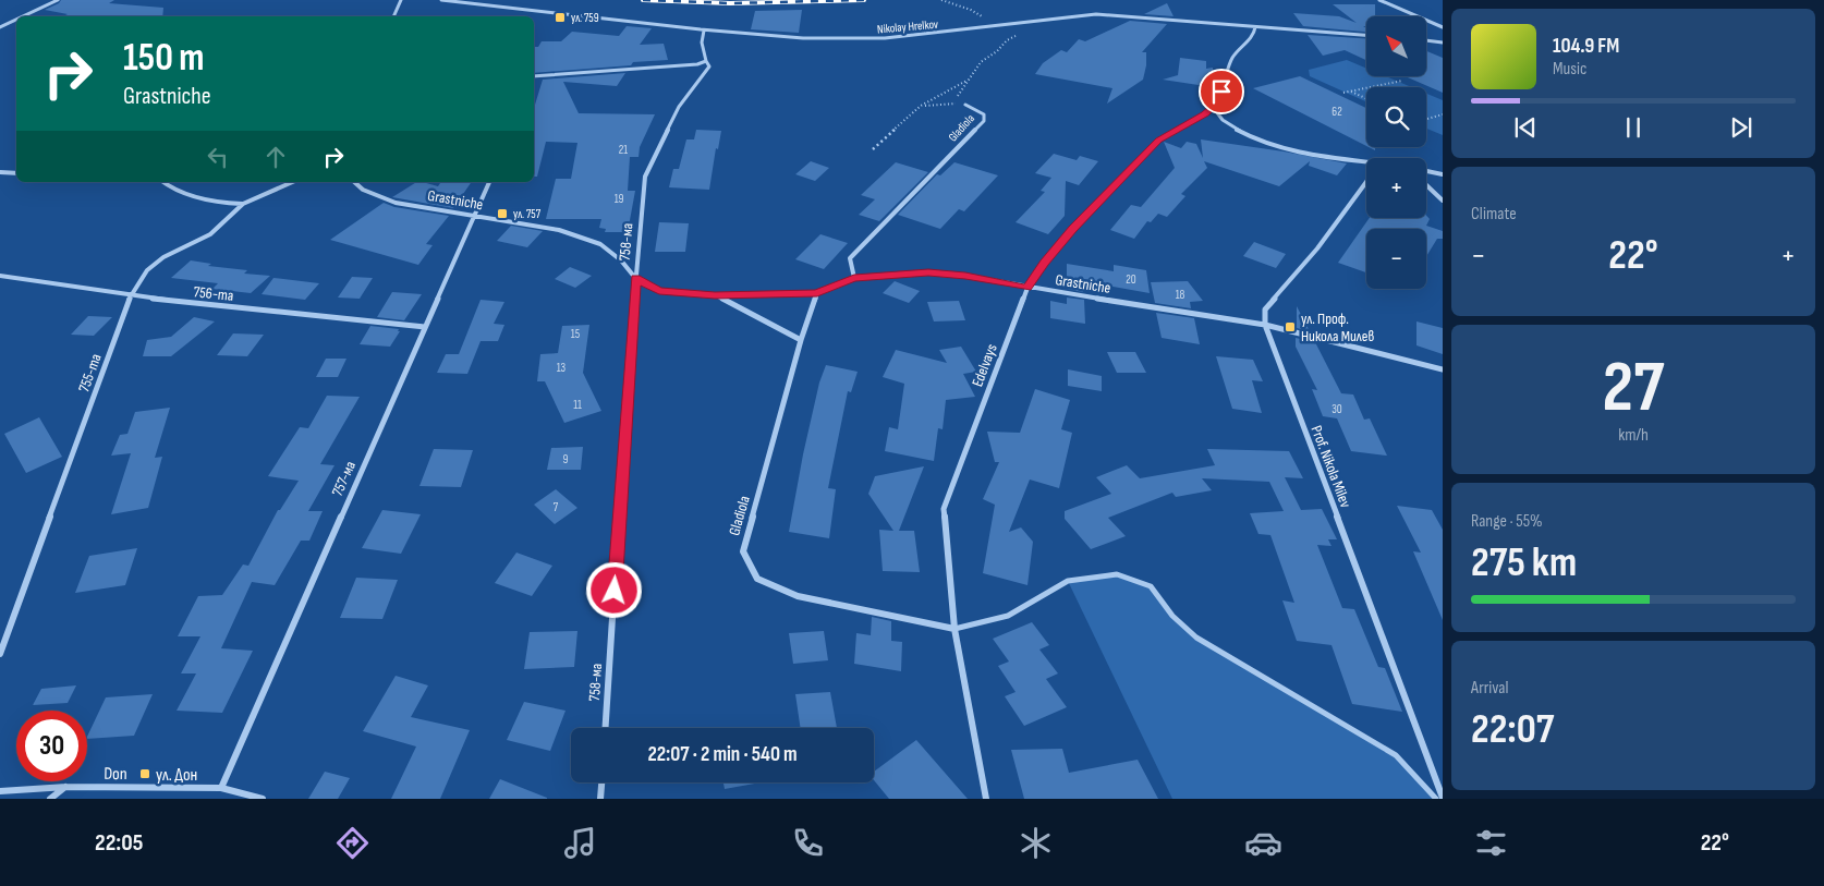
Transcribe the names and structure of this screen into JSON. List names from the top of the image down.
{
  "streets": {
    "street": [
      "Nikolay Hrelkov",
      "Gladiola",
      "Grastniche",
      "758-ма",
      "756-та",
      "Edelvays",
      "755-та",
      "Prof. Nikola Milev",
      "757-ма",
      "Don"
    ]
  },
  "crossings": [
    ["Nikolay Hrelkov", "Edelvays"],
    ["Gladiola", "Grastniche"],
    ["Gladiola", "Edelvays"],
    ["Grastniche", "758-ма"],
    ["Grastniche", "Edelvays"],
    ["Grastniche", "Prof. Nikola Milev"],
    ["Grastniche", "757-ма"],
    ["756-та", "755-та"],
    ["756-та", "757-ма"],
    ["757-ма", "Don"]
  ],
  "places": {
    "transit": [
      "ул. 759",
      "ул. 757",
      "ул. Проф. Никола Милев",
      "ул. Дон"
    ]
  },
  "house_numbers": [
    "62",
    "21",
    "19",
    "20",
    "18",
    "15",
    "13",
    "11",
    "30",
    "9",
    "7"
  ],
  "north": "top left",
  "page": {
    "map_buttons": ["+", "−"],
    "turn": ["150 m", "Grastniche"],
    "song": ["104.9 FM", "Music"],
    "tile": [
      "Climate",
      ["27", "km/h"],
      ["Range · 55%", "275 km"],
      ["Arrival", "22:07"]
    ],
    "heat": ["−", "22°", "+"],
    "limit": "30",
    "trip": "22:07 · 2 min · 540 m",
    "tabs": ["22:05", "22°"]
  }
}
